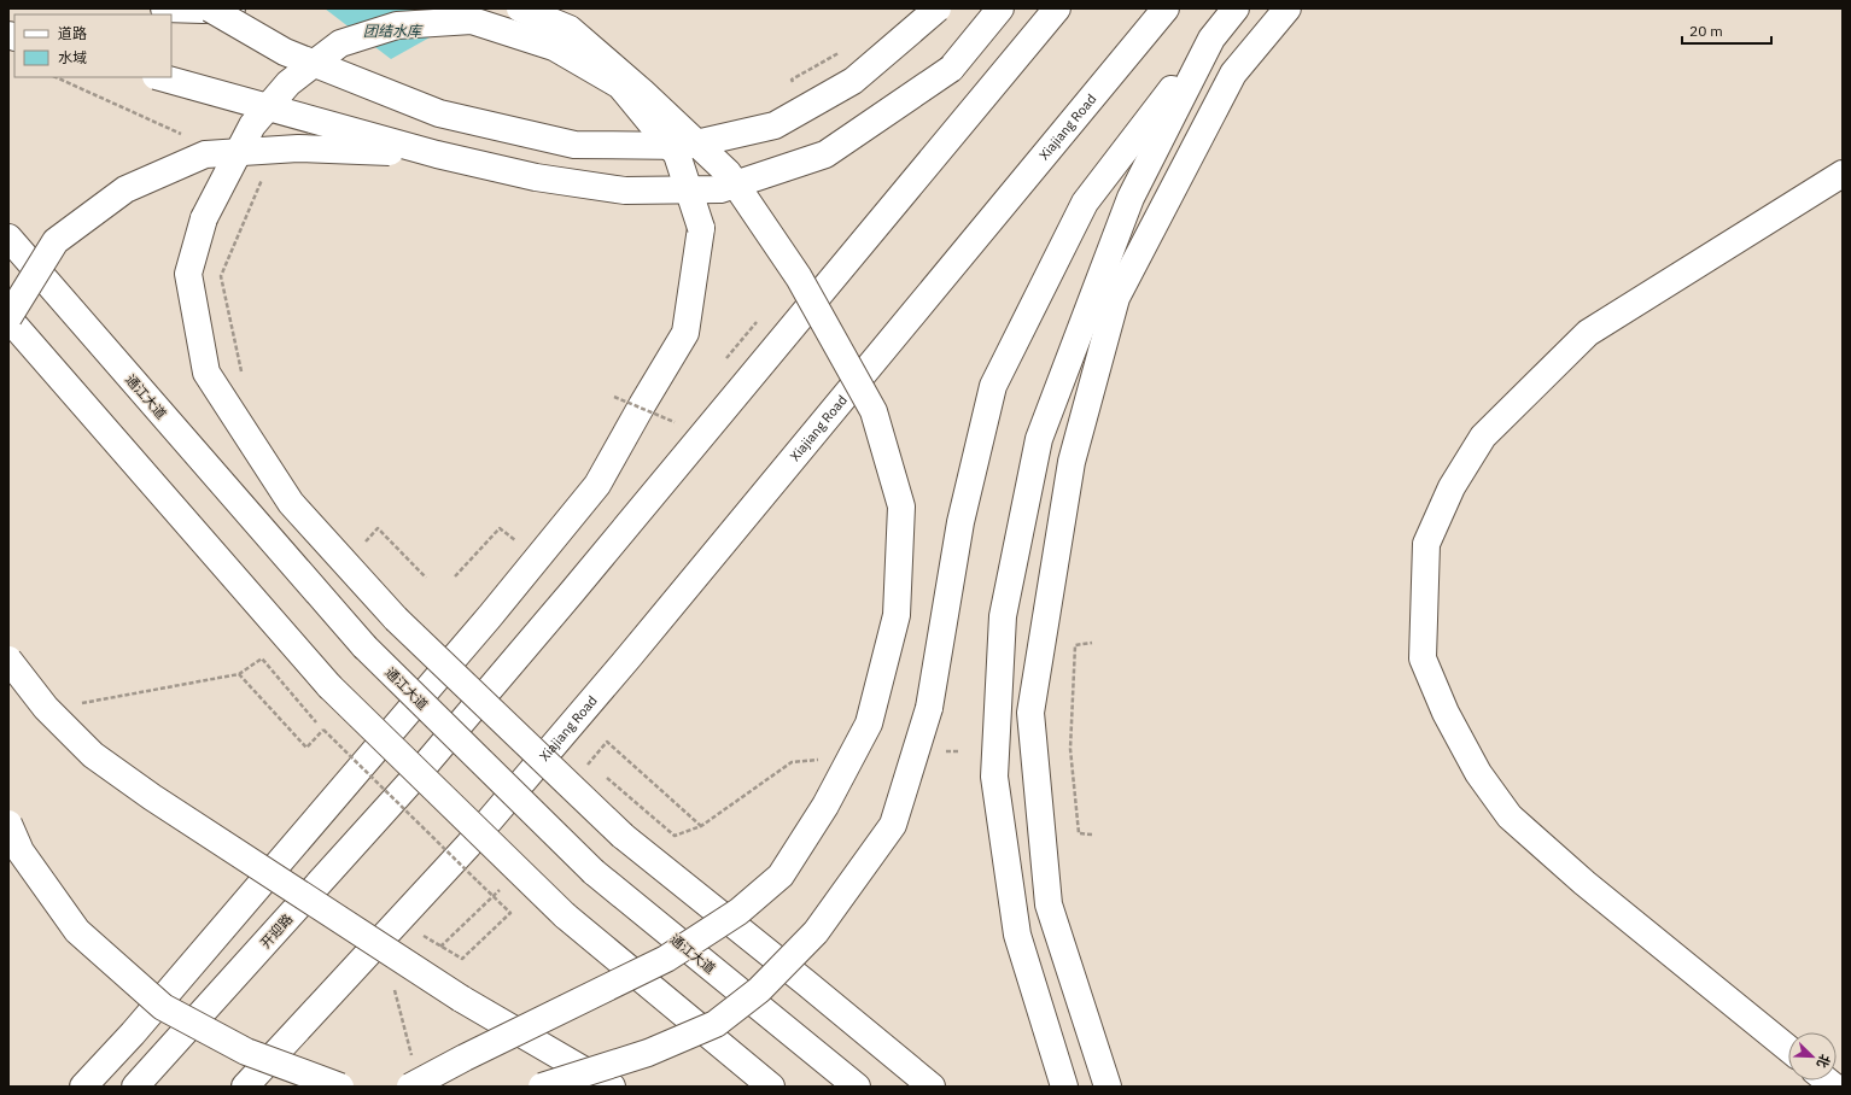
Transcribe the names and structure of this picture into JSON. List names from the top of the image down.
{
  "streets": {
    "main road": ["Xiajiang Road", "通江大道", "开迎路"]
  },
  "water": ["团结水库"],
  "legend": ["道路", "水域"],
  "scale_bar": "20 m",
  "north": "bottom right"
}
